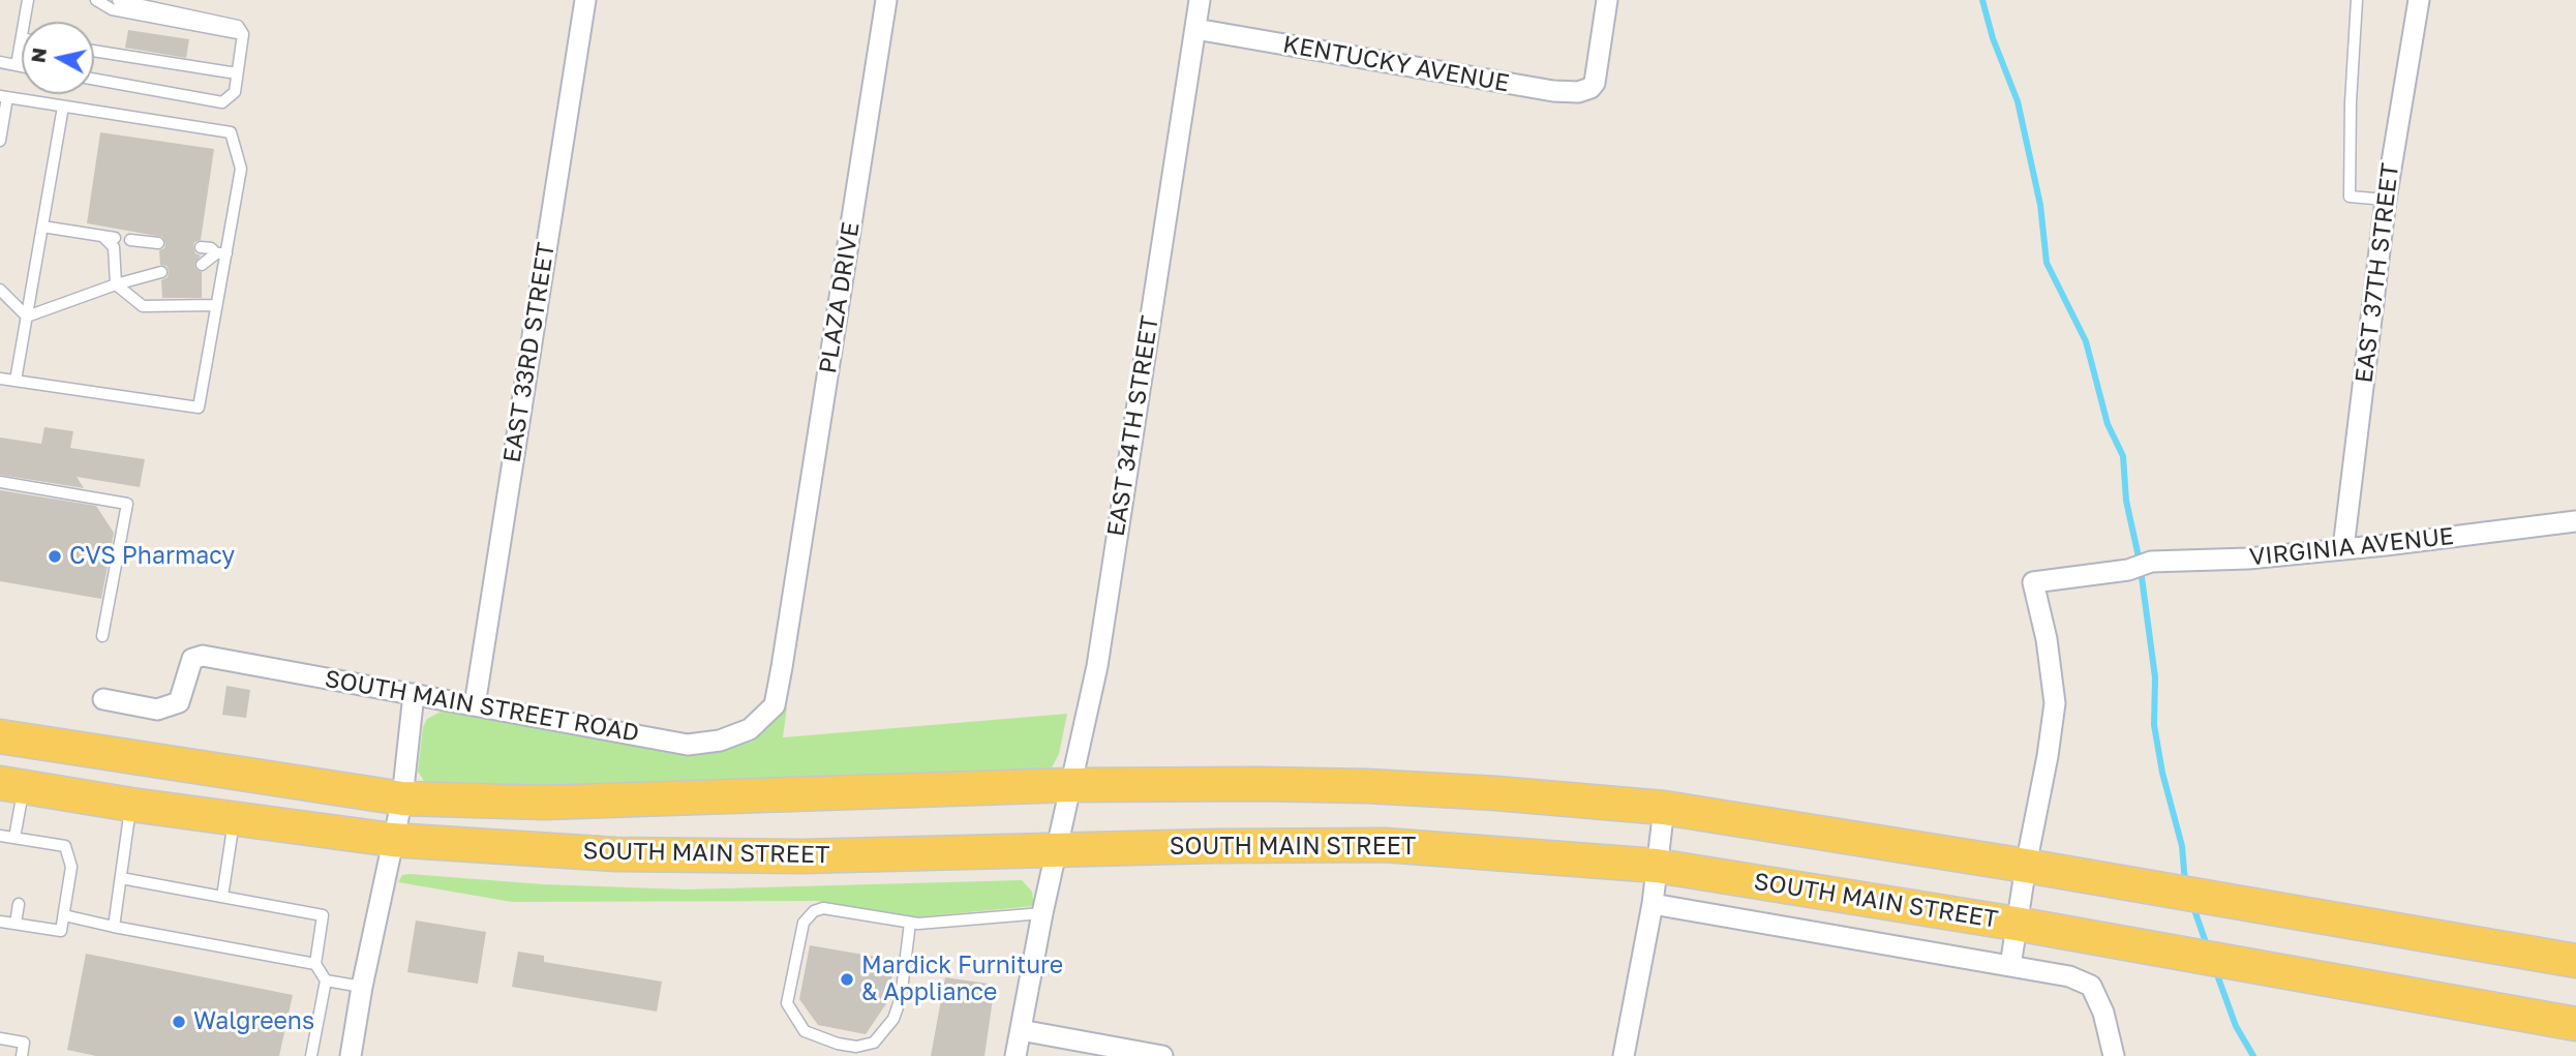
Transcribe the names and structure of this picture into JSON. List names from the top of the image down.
{
  "streets": {
    "main road": ["SOUTH MAIN STREET"],
    "street": [
      "KENTUCKY AVENUE",
      "EAST 37TH STREET",
      "PLAZA DRIVE",
      "EAST 33RD STREET",
      "EAST 34TH STREET",
      "VIRGINIA AVENUE",
      "SOUTH MAIN STREET ROAD"
    ]
  },
  "crossings": [
    ["KENTUCKY AVENUE", "EAST 34TH STREET"],
    ["EAST 37TH STREET", "VIRGINIA AVENUE"],
    ["PLAZA DRIVE", "SOUTH MAIN STREET ROAD"],
    ["EAST 33RD STREET", "SOUTH MAIN STREET ROAD"],
    ["EAST 34TH STREET", "SOUTH MAIN STREET"]
  ],
  "places": ["CVS Pharmacy", "Mardick Furniture & Appliance", "Walgreens"],
  "north": "left"
}
